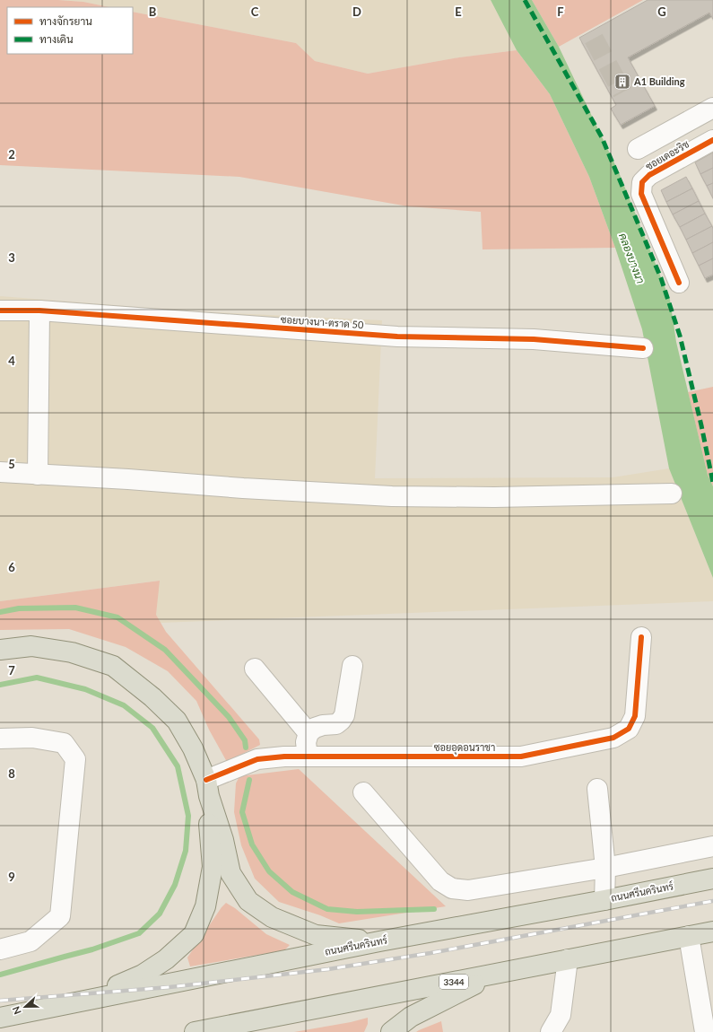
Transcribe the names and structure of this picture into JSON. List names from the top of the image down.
{
  "streets": {
    "main road": ["ถนนศรีนครินทร์", "3344"],
    "street": ["ซอยเดอะริช", "ซอยบางนา-ตราด 50", "ซอยอุดอนราชา"]
  },
  "water": ["คลองบางนา"],
  "places": {
    "building": ["A1 Building"]
  },
  "legend": ["ทางจักรยาน", "ทางเดิน"],
  "north": "left",
  "grid": {
    "columns": [
      "B",
      "C",
      "D",
      "E",
      "F",
      "G"
    ],
    "rows": [
      "2",
      "3",
      "4",
      "5",
      "6",
      "7",
      "8",
      "9"
    ]
  }
}
